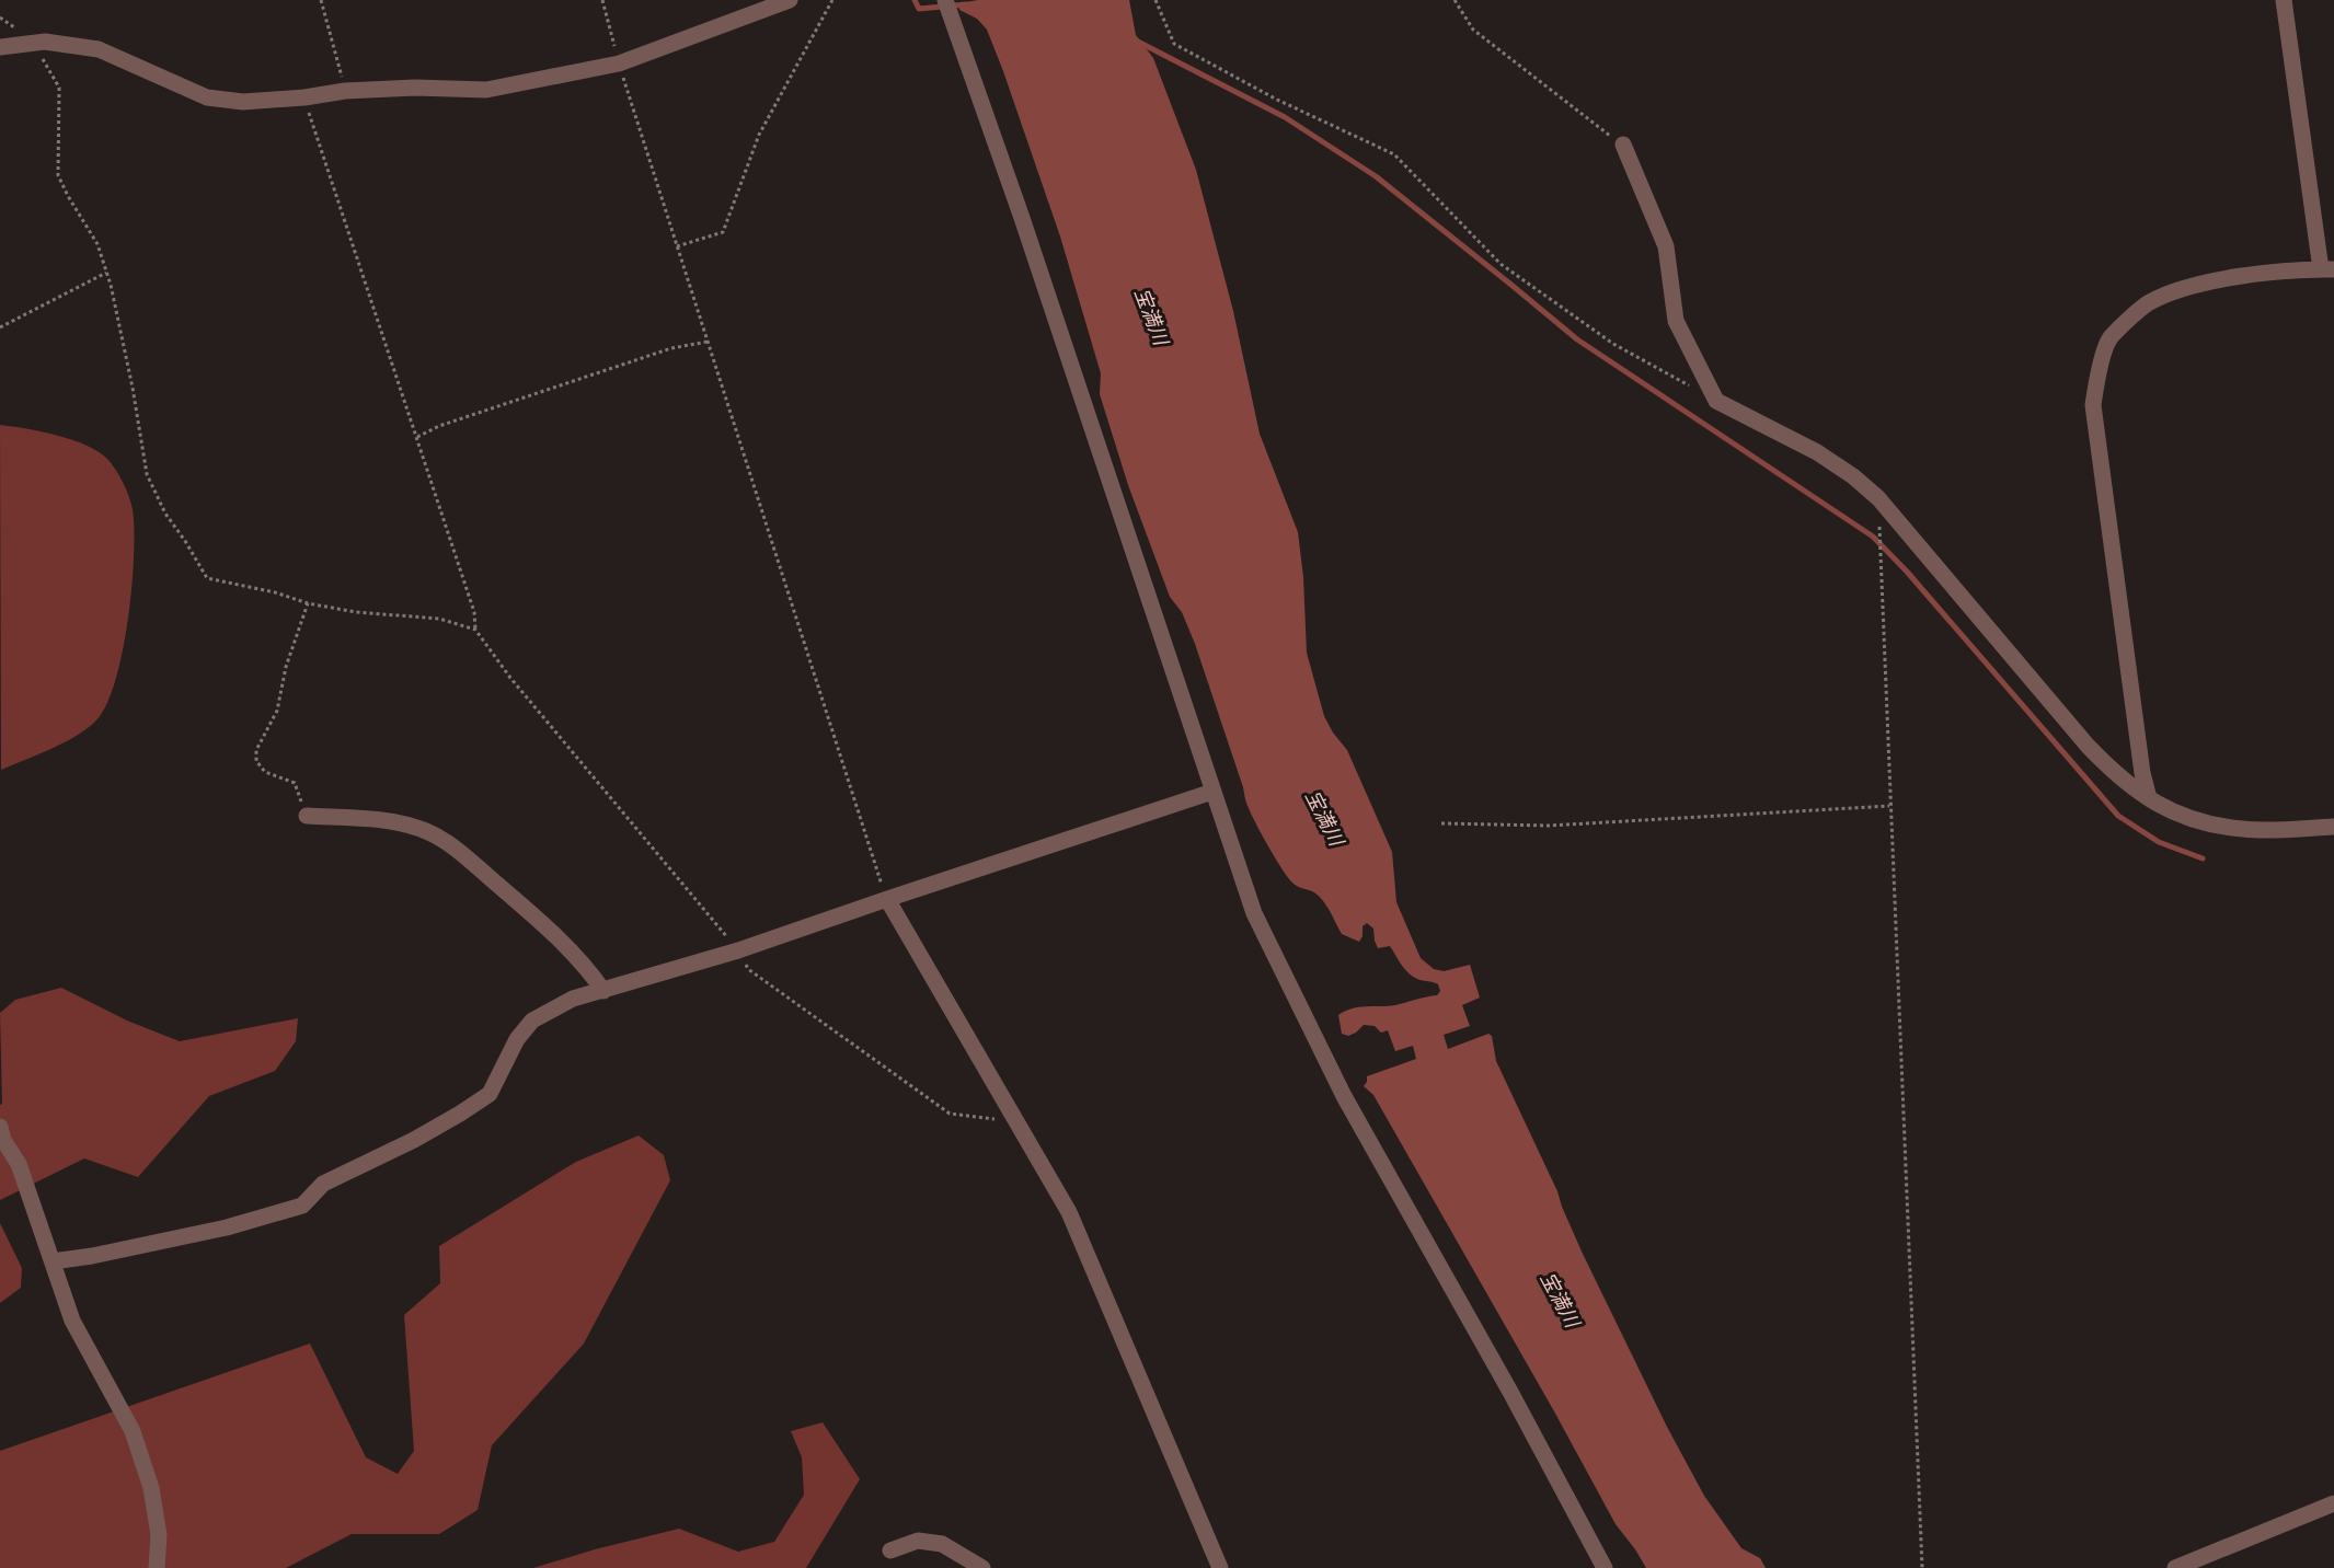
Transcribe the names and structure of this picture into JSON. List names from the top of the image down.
{
  "water": ["宝満川"]
}
